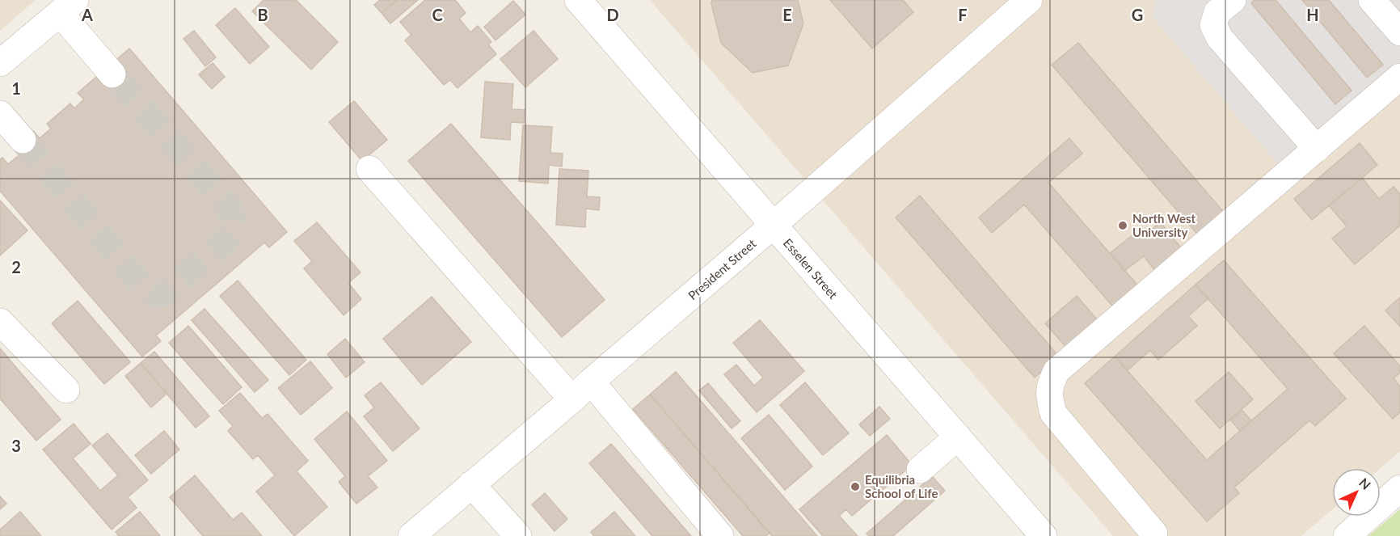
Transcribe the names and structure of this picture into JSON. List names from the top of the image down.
{
  "streets": {
    "street": ["Esselen Street", "President Street"]
  },
  "crossings": [
    ["Esselen Street", "President Street"]
  ],
  "places": ["North West University", "Equilibria School of Life"],
  "north": "top right",
  "grid": {
    "columns": [
      "A",
      "B",
      "C",
      "D",
      "E",
      "F",
      "G",
      "H"
    ],
    "rows": ["1", "2", "3"]
  }
}
